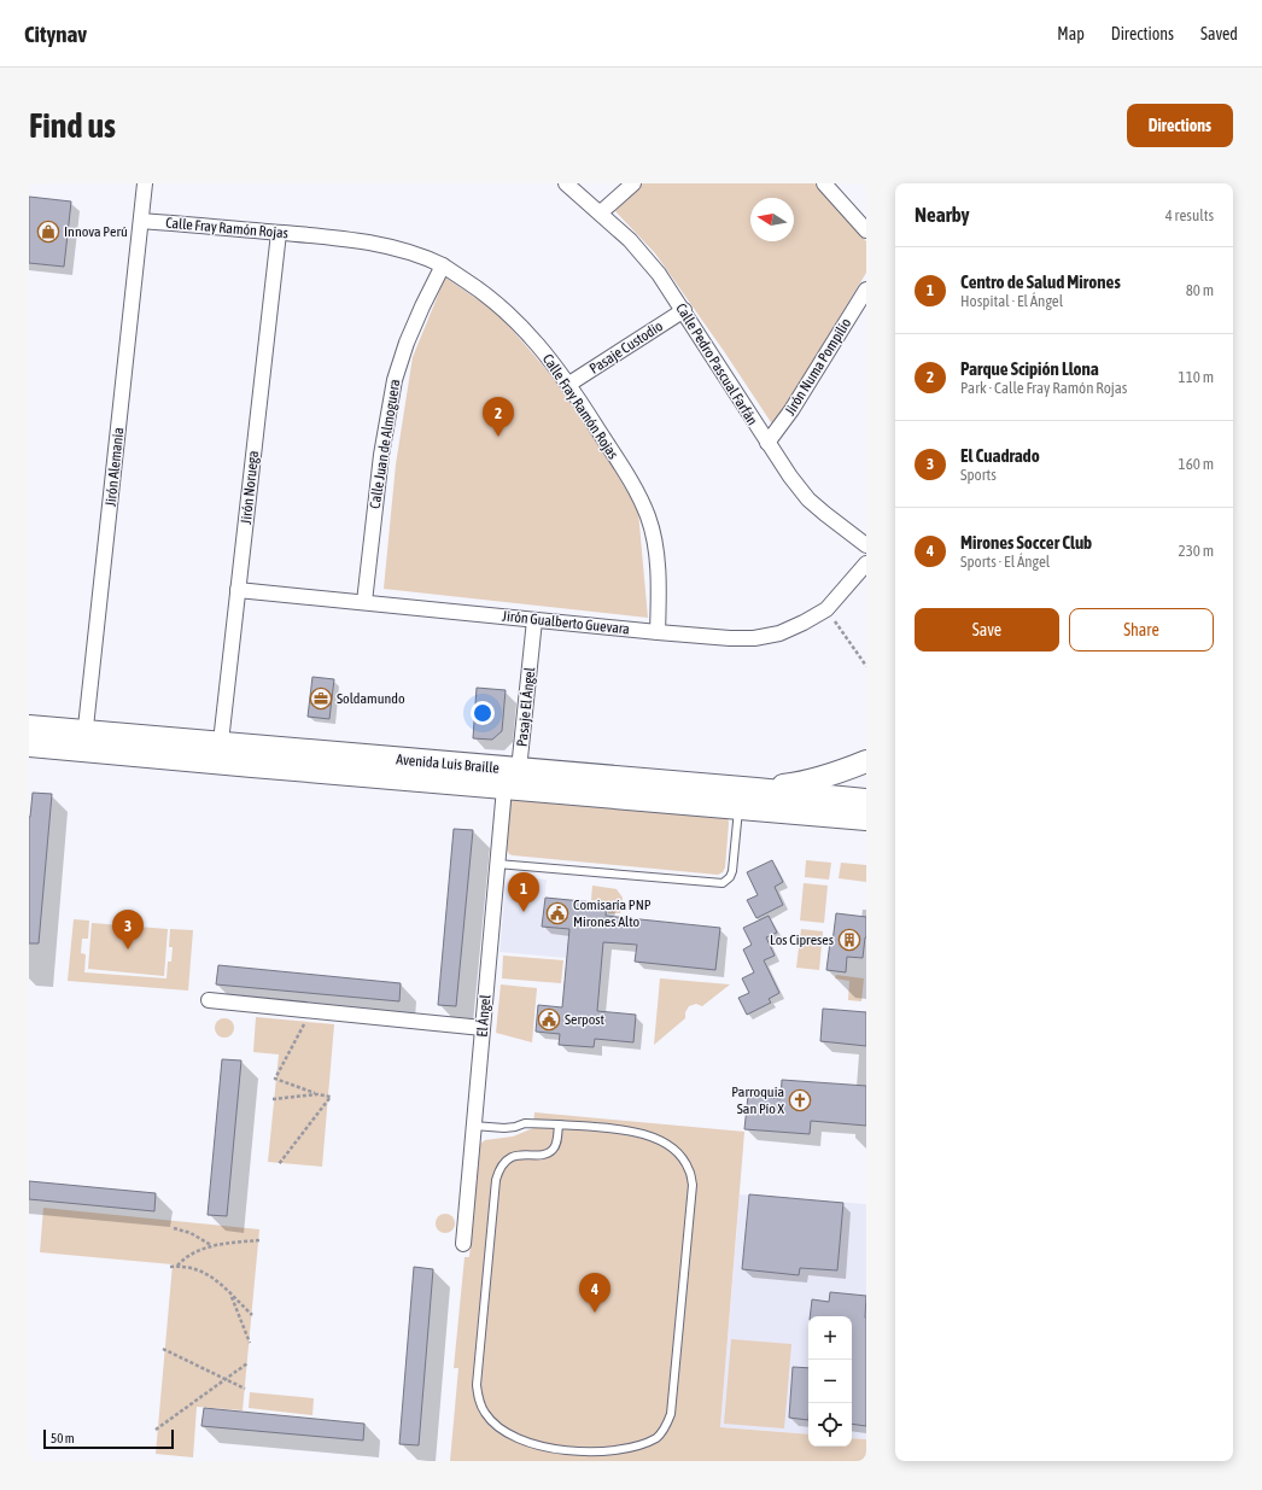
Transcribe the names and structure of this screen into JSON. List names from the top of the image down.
{
  "streets": {
    "street": [
      "Calle Fray Ramón Rojas",
      "Pasaje Custodio",
      "Calle Pedro Pascual Farfán",
      "Jirón Numa Pompilio",
      "Calle Juan de Almoguera",
      "Jirón Alemania",
      "Jirón Noruega",
      "Jirón Gualberto Guevara",
      "Pasaje El Ángel",
      "Avenida Luis Braille",
      "El Ángel"
    ]
  },
  "crossings": [
    ["Calle Fray Ramón Rojas", "Pasaje Custodio"],
    ["Calle Fray Ramón Rojas", "Calle Juan de Almoguera"],
    ["Calle Fray Ramón Rojas", "Jirón Alemania"],
    ["Calle Fray Ramón Rojas", "Jirón Noruega"],
    ["Calle Fray Ramón Rojas", "Jirón Gualberto Guevara"],
    ["Pasaje Custodio", "Calle Pedro Pascual Farfán"],
    ["Calle Pedro Pascual Farfán", "Jirón Numa Pompilio"],
    ["Calle Juan de Almoguera", "Jirón Gualberto Guevara"],
    ["Jirón Alemania", "Avenida Luis Braille"],
    ["Jirón Noruega", "Jirón Gualberto Guevara"],
    ["Jirón Noruega", "Avenida Luis Braille"],
    ["Jirón Gualberto Guevara", "Pasaje El Ángel"],
    ["Pasaje El Ángel", "Avenida Luis Braille"],
    ["Avenida Luis Braille", "El Ángel"]
  ],
  "places": {
    "shop": ["Innova Perú"],
    "office": ["Soldamundo"],
    "public building": ["Comisaría PNP Mirones Alto", "Serpost"],
    "building": ["Los Cipreses"],
    "church": ["Parroquia San Pío X"]
  },
  "scale_bar": "50 m",
  "north": "left",
  "page": {
    "header": "Citynav",
    "nav": ["Map", "Directions", "Saved"],
    "buttons": [
      "Directions",
      ["Save", "Share"]
    ],
    "title": "Find us",
    "heading": ["Nearby", "4 results"],
    "list": [
      {
        "mark": "1",
        "name": "Centro de Salud Mirones",
        "note": "Hospital · El Ángel",
        "value": "80 m"
      },
      {
        "mark": "2",
        "name": "Parque Scipión Llona",
        "note": "Park · Calle Fray Ramón Rojas",
        "value": "110 m"
      },
      {
        "mark": "3",
        "name": "El Cuadrado",
        "note": "Sports",
        "value": "160 m"
      },
      {
        "mark": "4",
        "name": "Mirones Soccer Club",
        "note": "Sports · El Ángel",
        "value": "230 m"
      }
    ],
    "pins": [
      "2",
      "1",
      "3",
      "4"
    ],
    "map_buttons": ["+", "−"],
    "scale": "50 m"
  }
}
